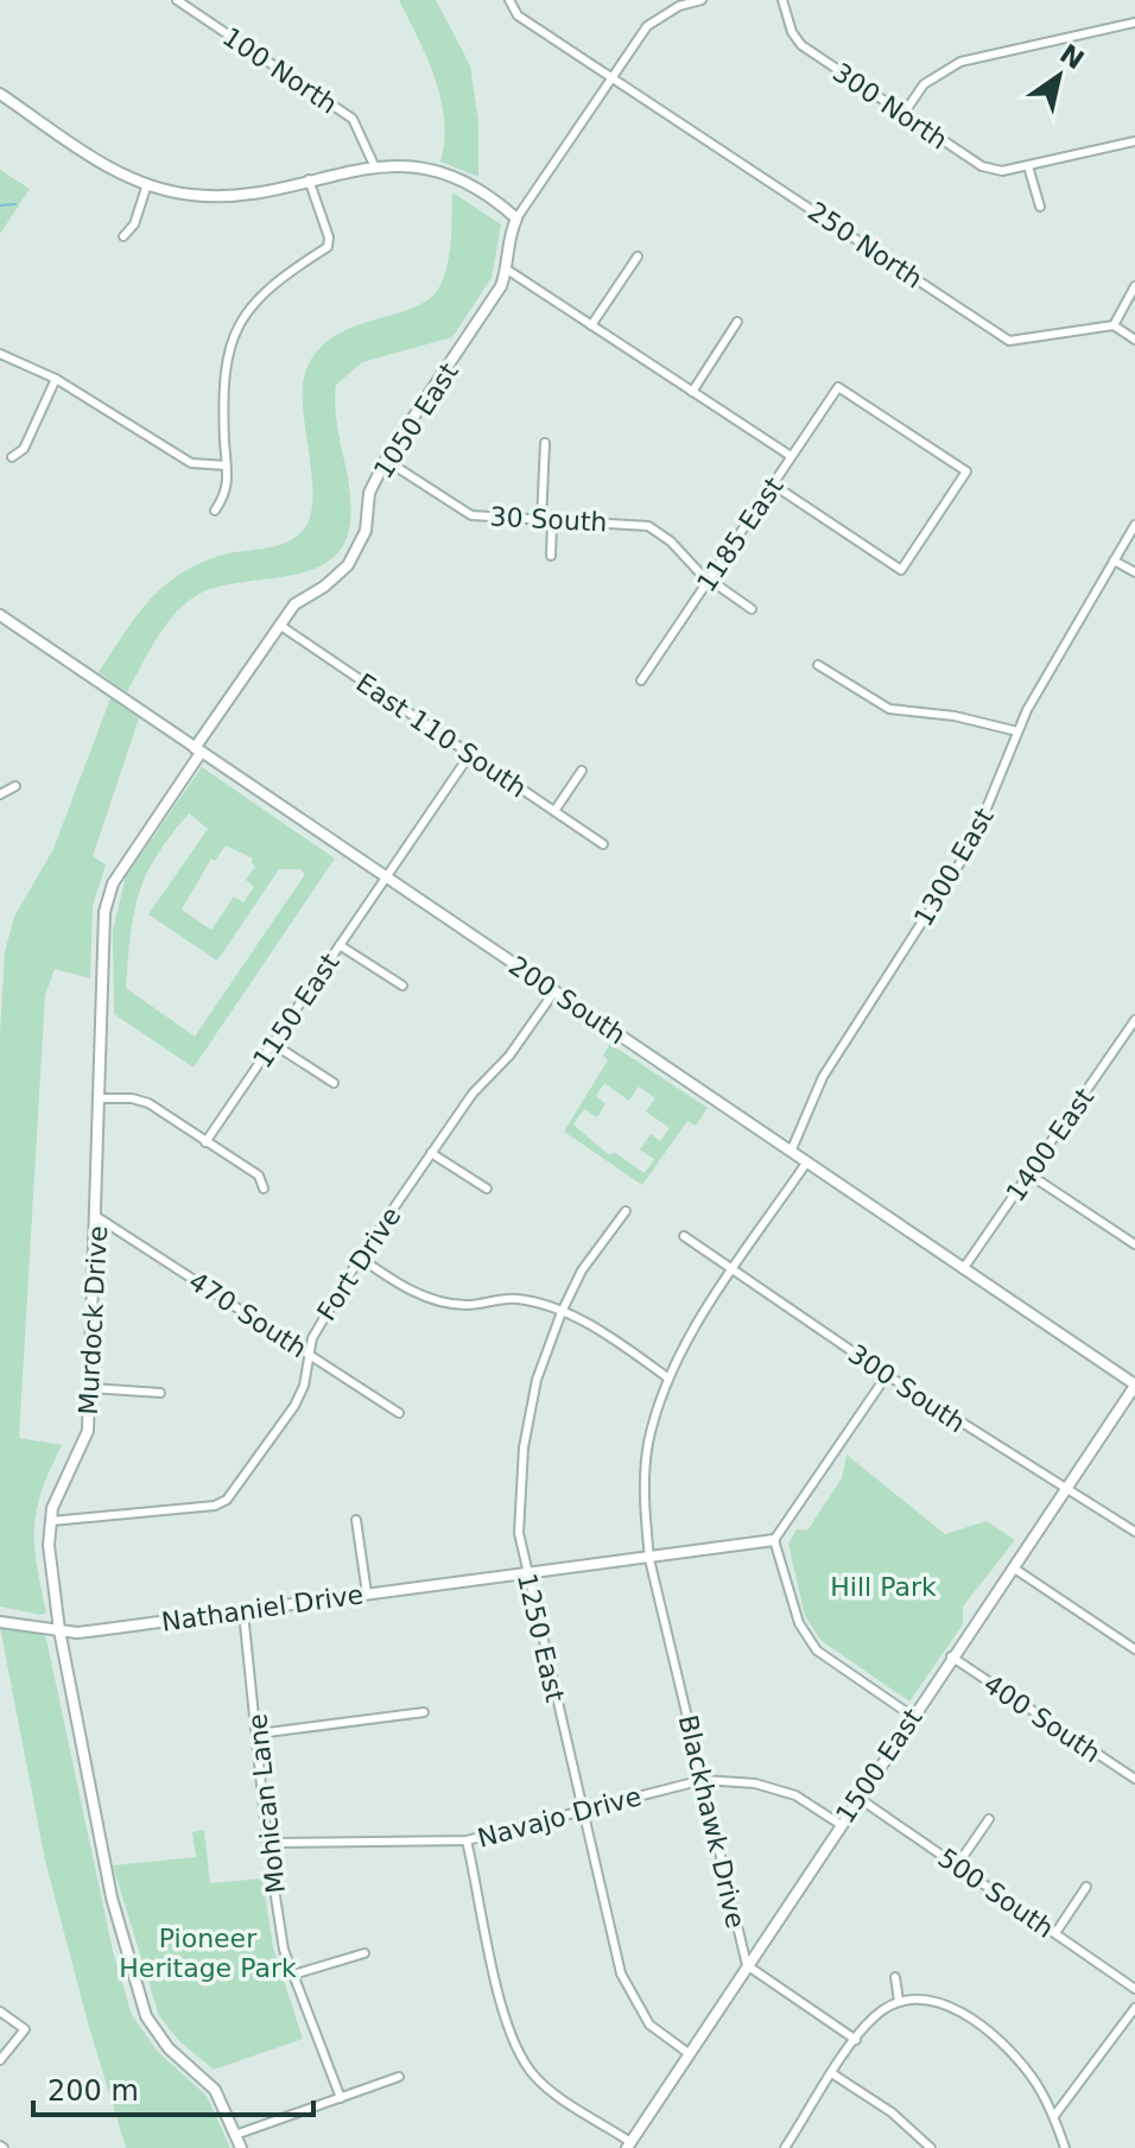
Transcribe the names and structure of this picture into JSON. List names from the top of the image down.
{
  "streets": {
    "street": [
      "100 North",
      "300 North",
      "250 North",
      "1050 East",
      "30 South",
      "1185 East",
      "East 110 South",
      "1300 East",
      "200 South",
      "1150 East",
      "1400 East",
      "Fort Drive",
      "470 South",
      "Murdock Drive",
      "300 South",
      "Nathaniel Drive",
      "1250 East",
      "400 South",
      "1500 East",
      "Mohican Lane",
      "Navajo Drive",
      "Blackhawk Drive",
      "500 South"
    ]
  },
  "crossings": [
    ["1050 East", "30 South"],
    ["1050 East", "East 110 South"],
    ["1050 East", "200 South"],
    ["1050 East", "Murdock Drive"],
    ["30 South", "1185 East"],
    ["East 110 South", "1150 East"],
    ["1300 East", "200 South"],
    ["200 South", "1150 East"],
    ["200 South", "1400 East"],
    ["200 South", "Fort Drive"],
    ["200 South", "Murdock Drive"],
    ["200 South", "1500 East"],
    ["Fort Drive", "470 South"],
    ["Fort Drive", "Murdock Drive"],
    ["470 South", "Murdock Drive"],
    ["Murdock Drive", "Nathaniel Drive"],
    ["300 South", "1500 East"],
    ["300 South", "Blackhawk Drive"],
    ["Nathaniel Drive", "1250 East"],
    ["Nathaniel Drive", "Mohican Lane"],
    ["Nathaniel Drive", "Blackhawk Drive"],
    ["1250 East", "1500 East"],
    ["1250 East", "Navajo Drive"],
    ["400 South", "1500 East"],
    ["1500 East", "Navajo Drive"],
    ["1500 East", "Blackhawk Drive"],
    ["1500 East", "500 South"],
    ["Mohican Lane", "Navajo Drive"],
    ["Navajo Drive", "Blackhawk Drive"]
  ],
  "parks": ["Hill Park", "Pioneer Heritage Park"],
  "scale_bar": "200 m",
  "north": "top right"
}
